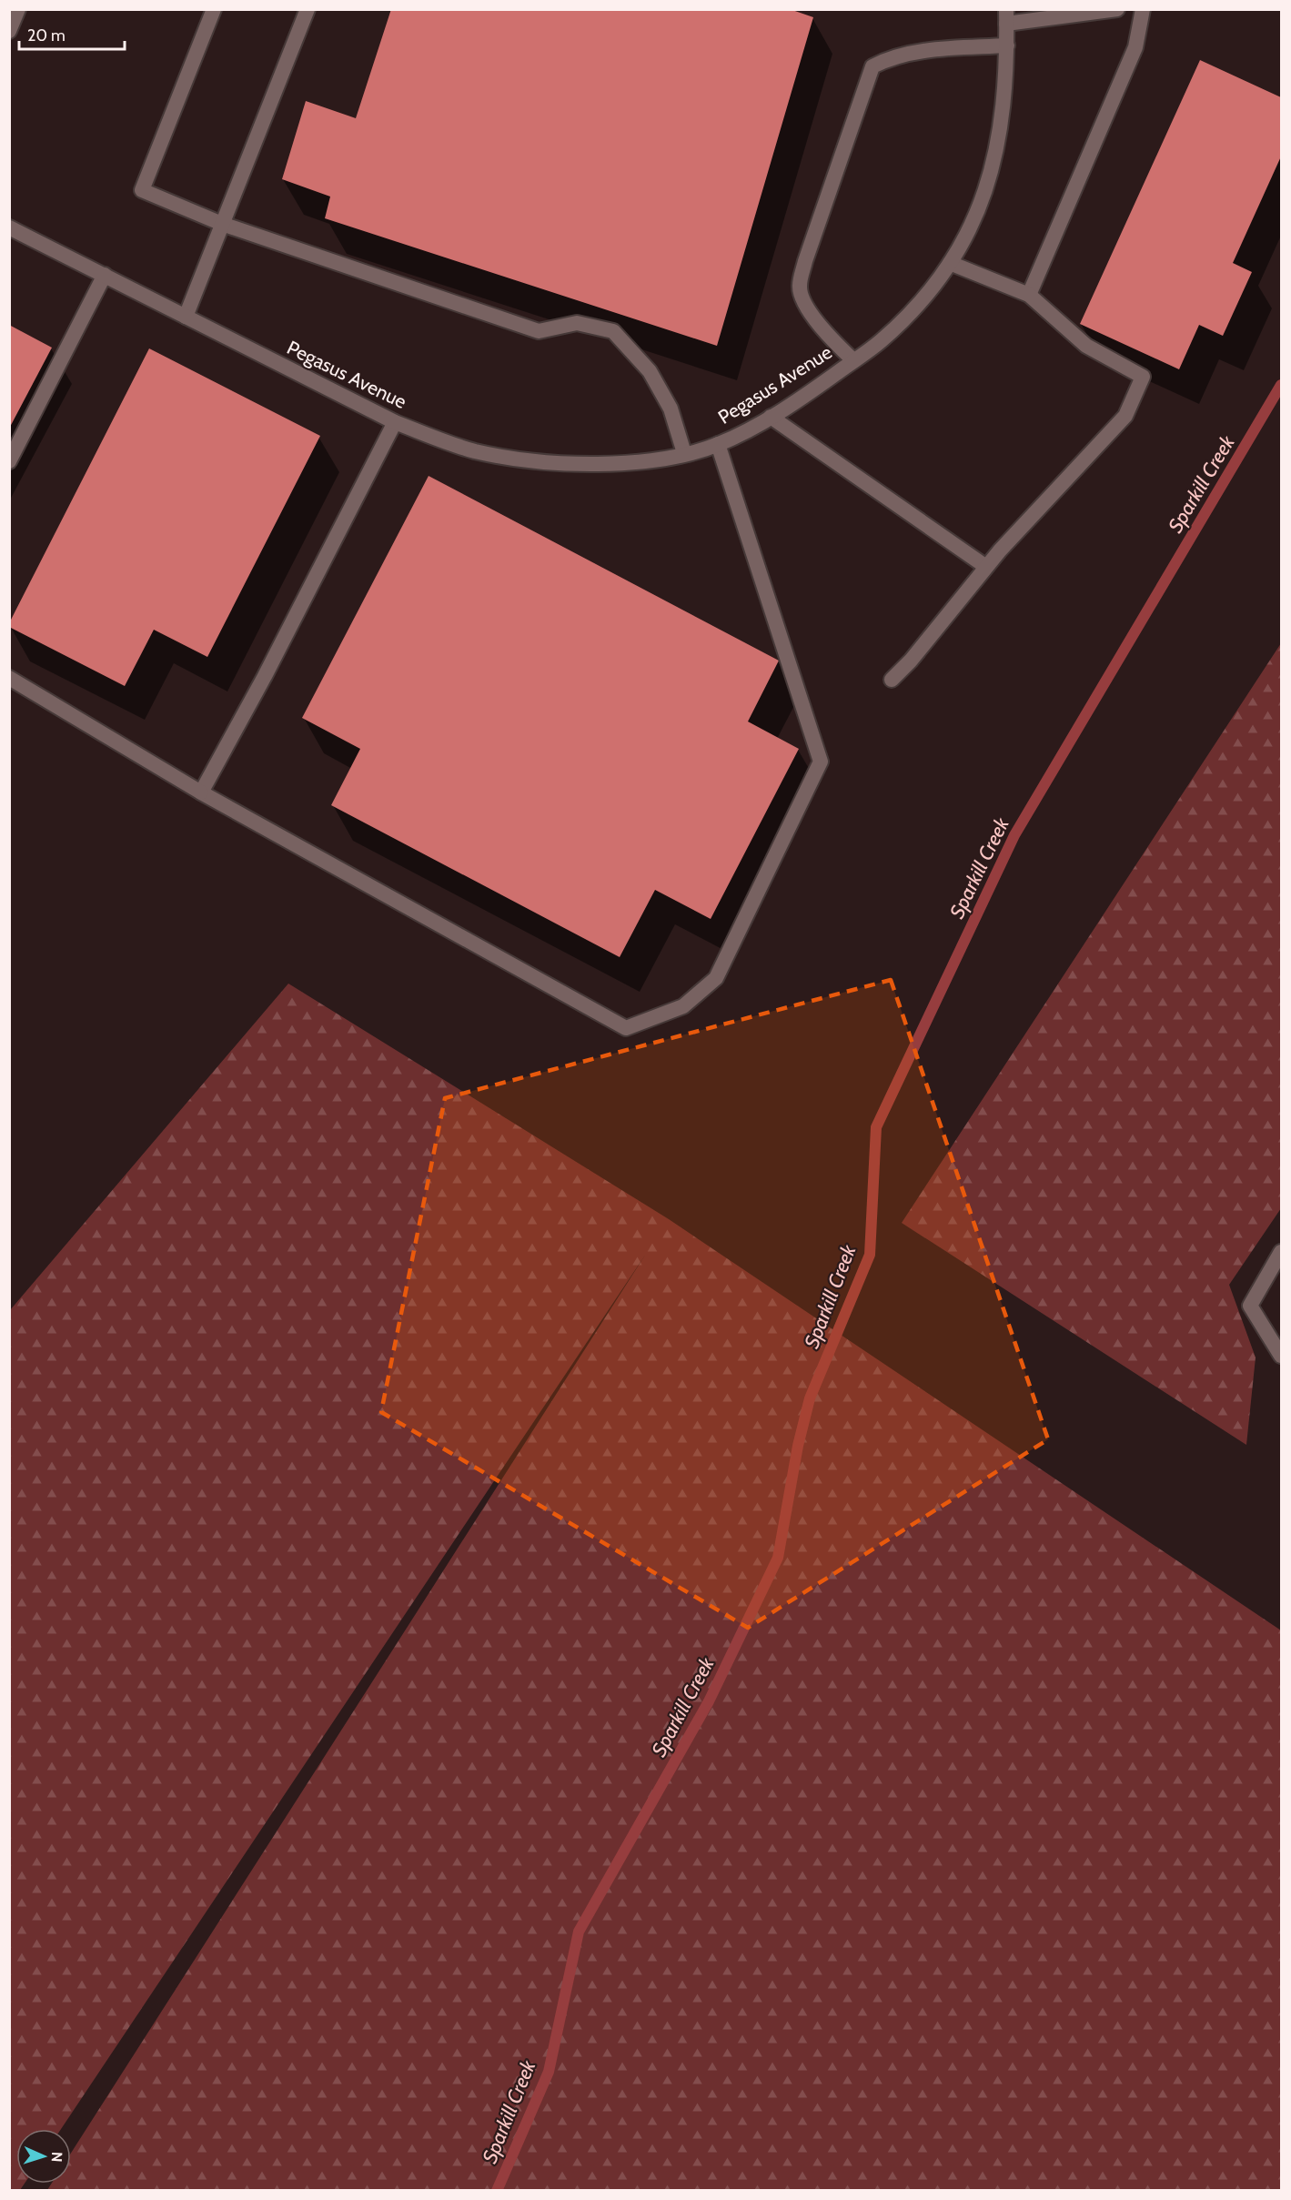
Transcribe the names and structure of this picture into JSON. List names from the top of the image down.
{
  "streets": {
    "street": ["Pegasus Avenue"]
  },
  "water": ["Sparkill Creek"],
  "scale_bar": "20 m",
  "north": "right"
}
